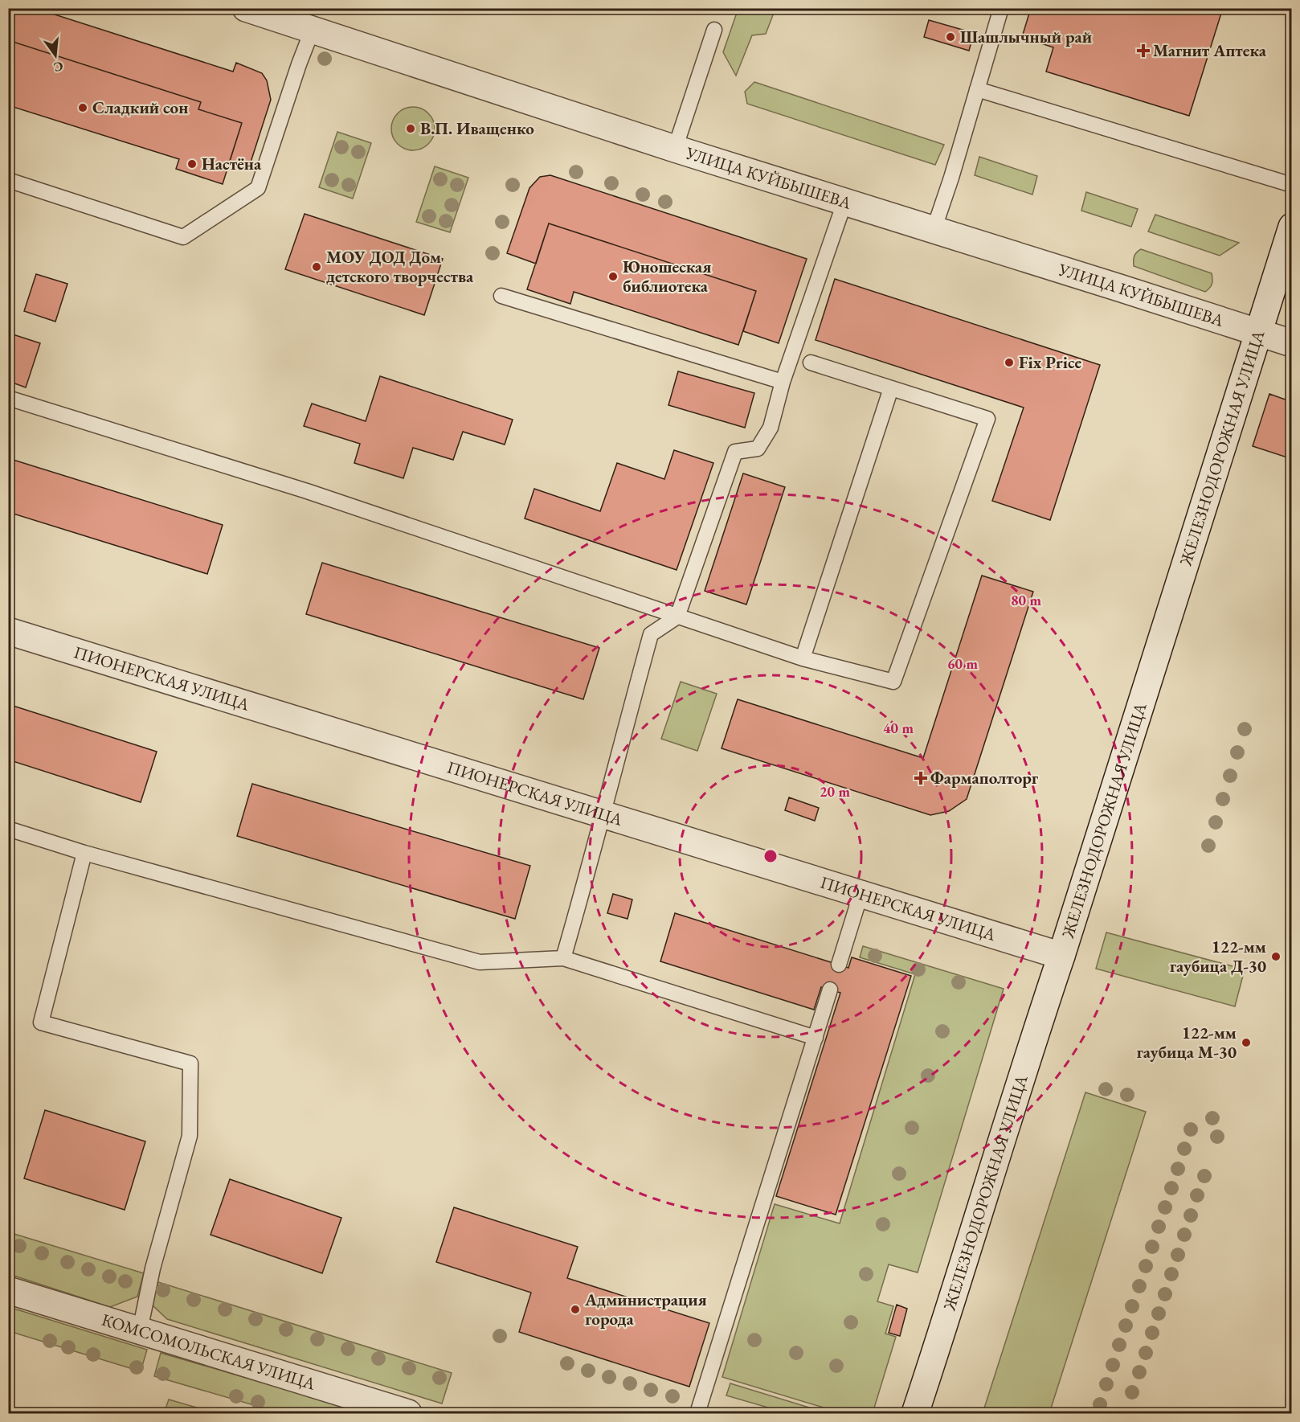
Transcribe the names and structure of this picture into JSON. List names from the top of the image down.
{
  "streets": {
    "street": [
      "УЛИЦА КУЙБЫШЕВА",
      "ЖЕЛЕЗНОДОРОЖНАЯ УЛИЦА",
      "ПИОНЕРСКАЯ УЛИЦА",
      "КОМСОМОЛЬСКАЯ УЛИЦА"
    ]
  },
  "crossings": [
    ["УЛИЦА КУЙБЫШЕВА", "ЖЕЛЕЗНОДОРОЖНАЯ УЛИЦА"],
    ["ЖЕЛЕЗНОДОРОЖНАЯ УЛИЦА", "ПИОНЕРСКАЯ УЛИЦА"]
  ],
  "places": {
    "other": [
      "Шашлычный рай",
      "Сладкий сон",
      "В.П. Иващенко",
      "Настёна",
      "МОУ ДОД Дом детского творчества",
      "Юношеская библиотека",
      "Fix Price",
      "122-мм гаубица Д-30",
      "122-мм гаубица М-30",
      "Администрация города"
    ],
    "health": ["Магнит Аптека", "Фармаполторг"]
  },
  "north": "bottom",
  "rings": [
    "80 m",
    "60 m",
    "40 m",
    "20 m"
  ]
}
